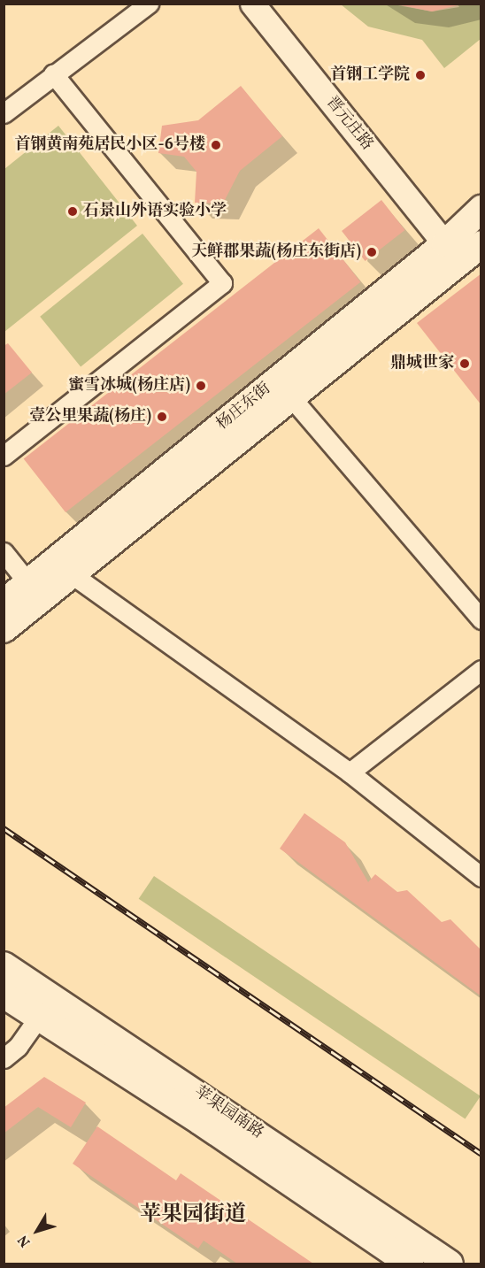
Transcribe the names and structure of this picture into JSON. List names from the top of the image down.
{
  "streets": {
    "main road": ["杨庄东街", "苹果园南路"],
    "street": ["晋元庄路"]
  },
  "crossings": [
    ["晋元庄路", "杨庄东街"]
  ],
  "districts": ["苹果园街道"],
  "places": [
    "首钢工学院",
    "首钢黄南苑居民小区-6号楼",
    "石景山外语实验小学",
    "天鲜郡果蔬(杨庄东街店)",
    "鼎城世家",
    "蜜雪冰城(杨庄店)",
    "壹公里果蔬(杨庄)"
  ],
  "north": "bottom left"
}
